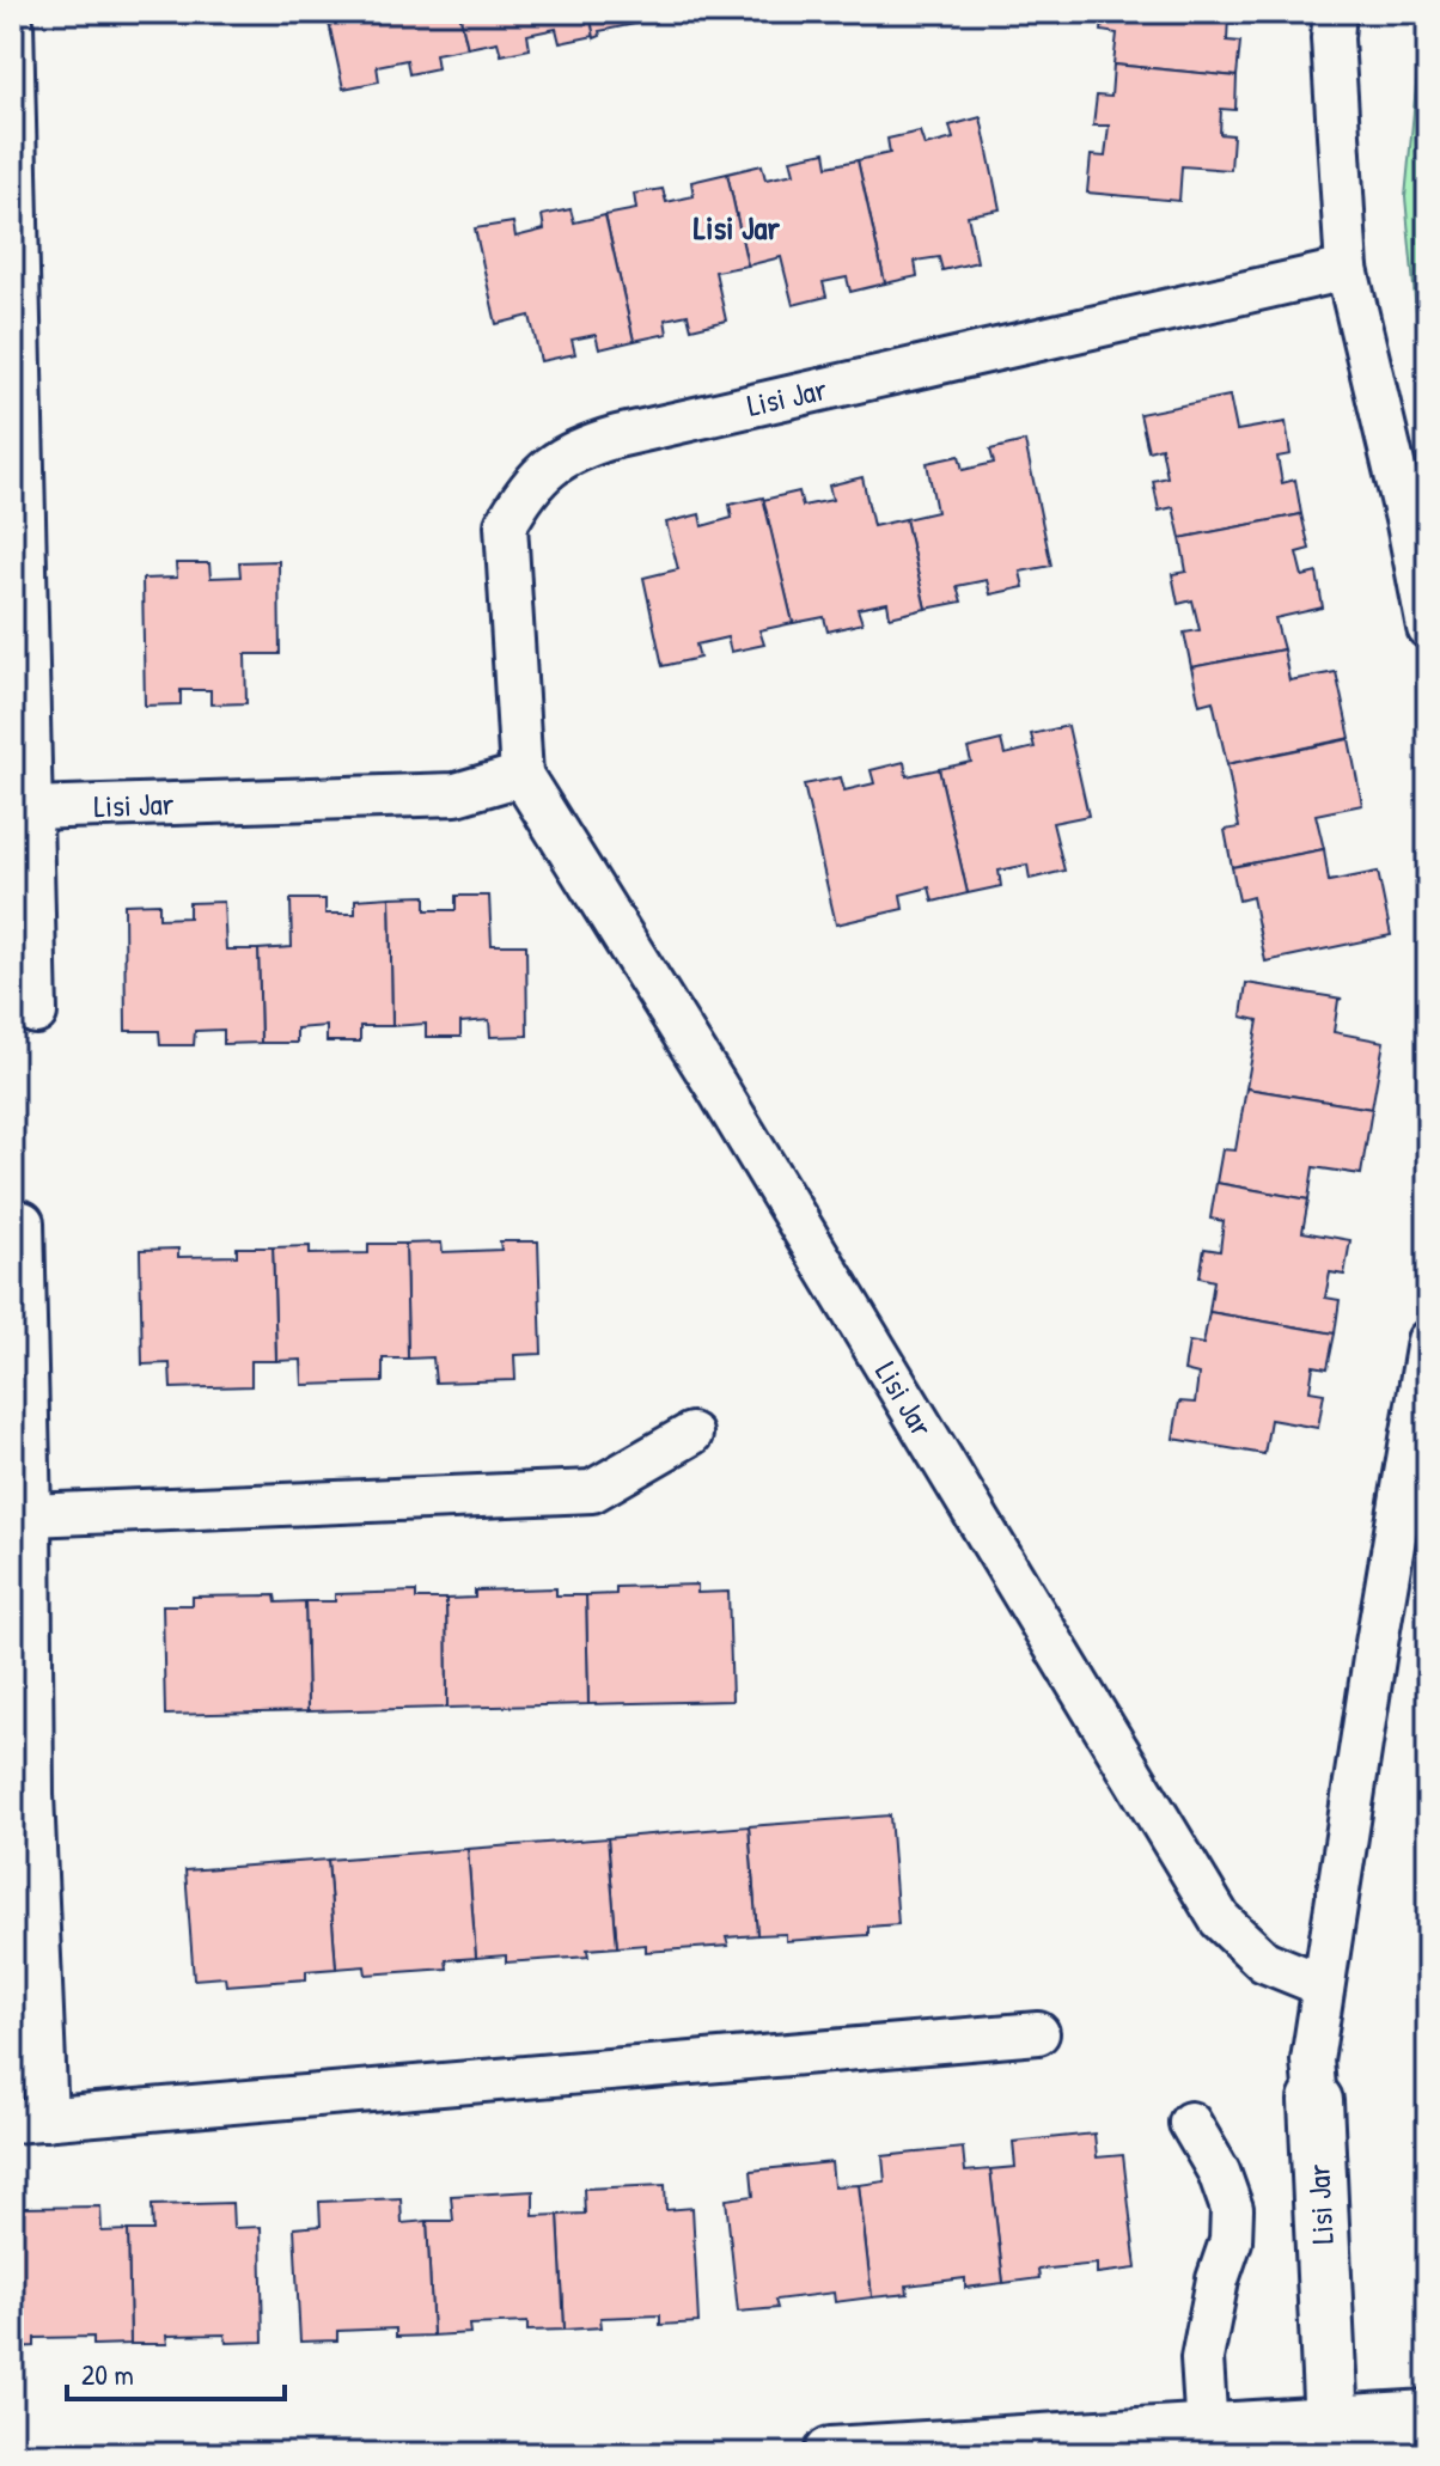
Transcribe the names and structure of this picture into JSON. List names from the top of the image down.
{
  "streets": {
    "street": ["Lisi Jar"]
  },
  "districts": ["Lisi Jar"],
  "scale_bar": "20 m"
}
